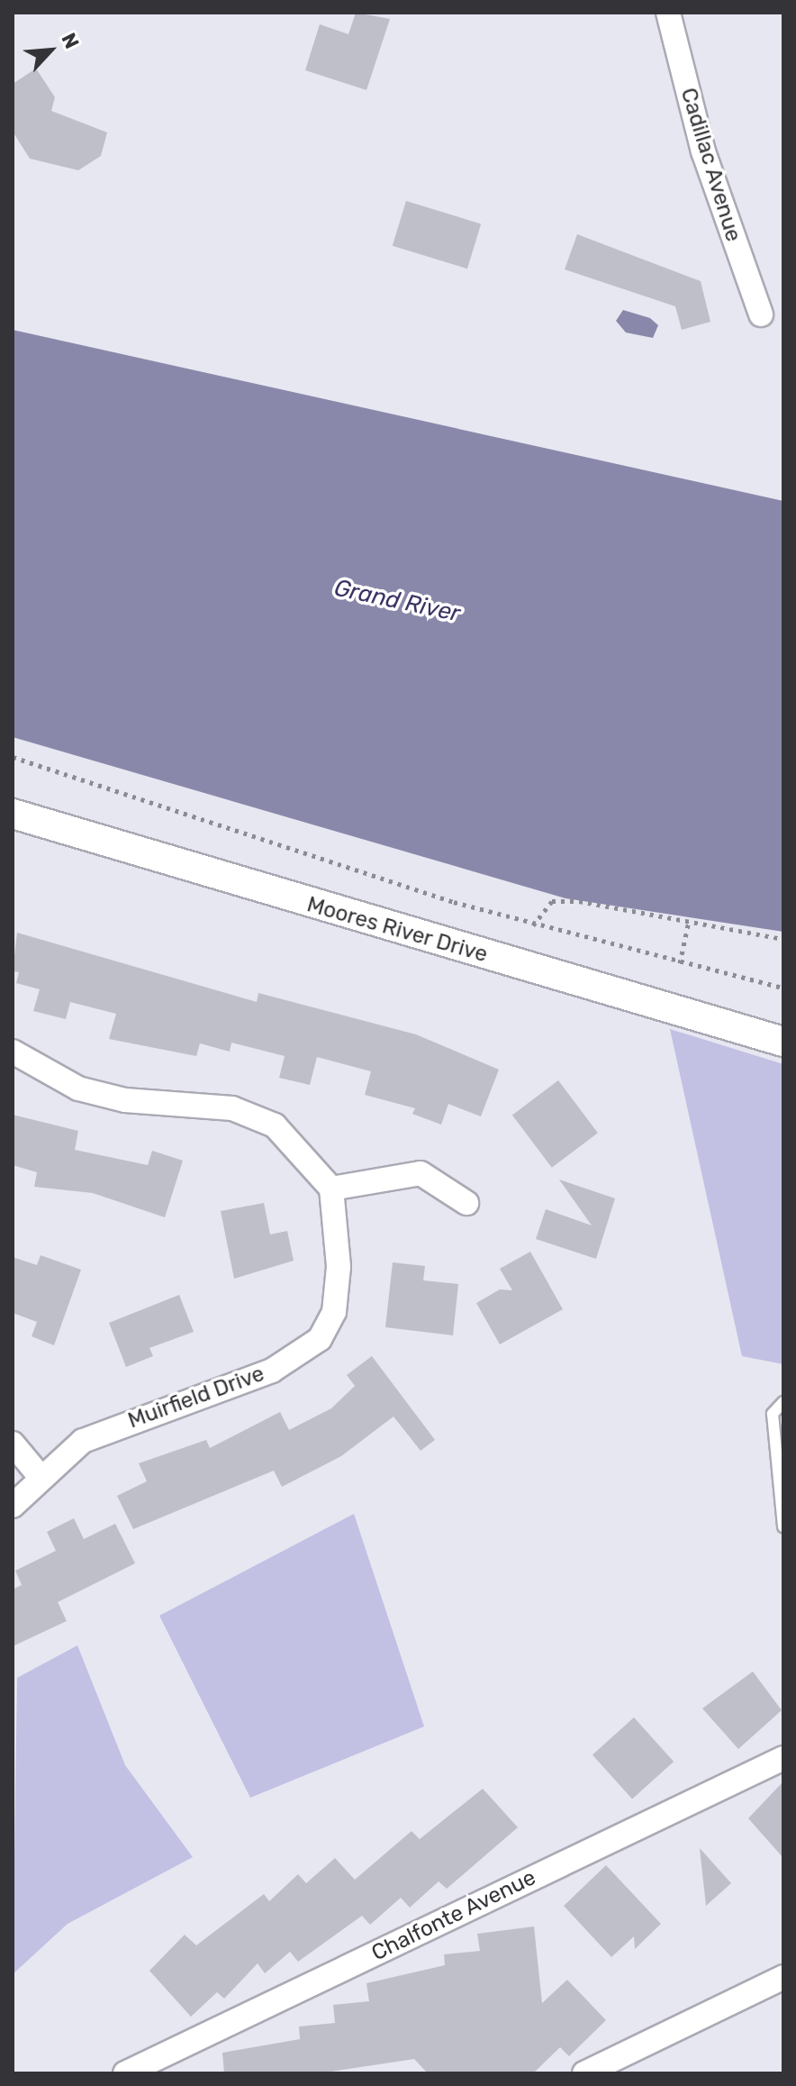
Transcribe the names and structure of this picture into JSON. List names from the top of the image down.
{
  "streets": {
    "street": [
      "Cadillac Avenue",
      "Moores River Drive",
      "Muirfield Drive",
      "Chalfonte Avenue"
    ]
  },
  "water": ["Grand River"],
  "north": "top right"
}
